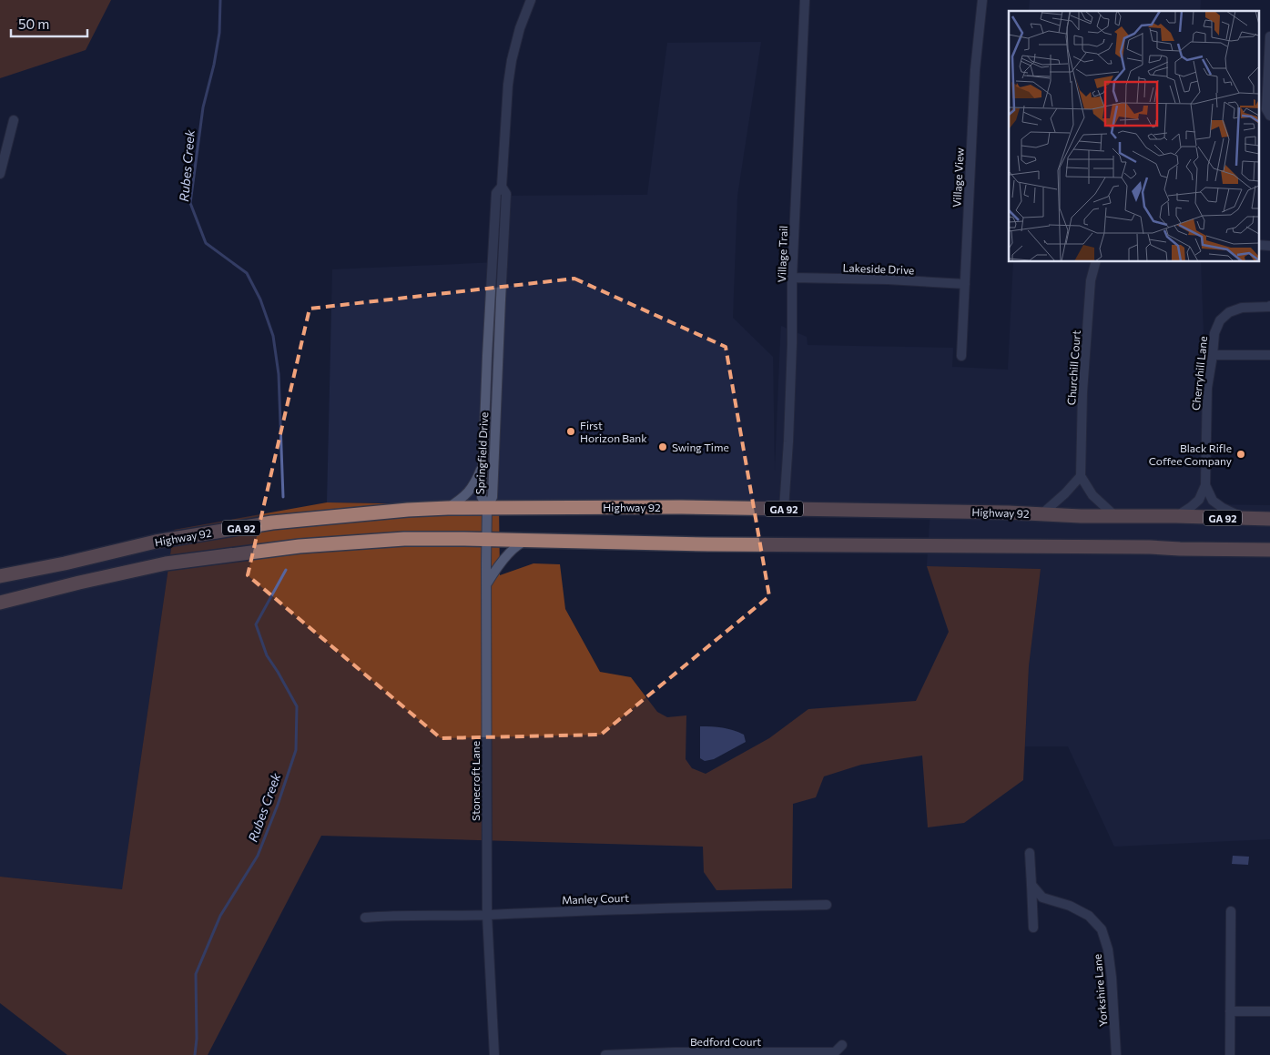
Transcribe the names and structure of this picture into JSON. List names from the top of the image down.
{
  "streets": {
    "main road": ["Highway 92", "GA 92"],
    "street": [
      "Village View",
      "Village Trail",
      "Lakeside Drive",
      "Churchill Court",
      "Cherryhill Lane",
      "Springfield Drive",
      "Stonecroft Lane",
      "Manley Court",
      "Yorkshire Lane",
      "Bedford Court"
    ]
  },
  "crossings": [
    ["Village View", "Lakeside Drive"],
    ["Village Trail", "Lakeside Drive"],
    ["Village Trail", "Highway 92"],
    ["Springfield Drive", "Highway 92"],
    ["Springfield Drive", "Stonecroft Lane"],
    ["Highway 92", "Stonecroft Lane"],
    ["Stonecroft Lane", "Manley Court"]
  ],
  "water": ["Rubes Creek"],
  "places": ["First Horizon Bank", "Swing Time", "Black Rifle Coffee Company"],
  "scale_bar": "50 m"
}
